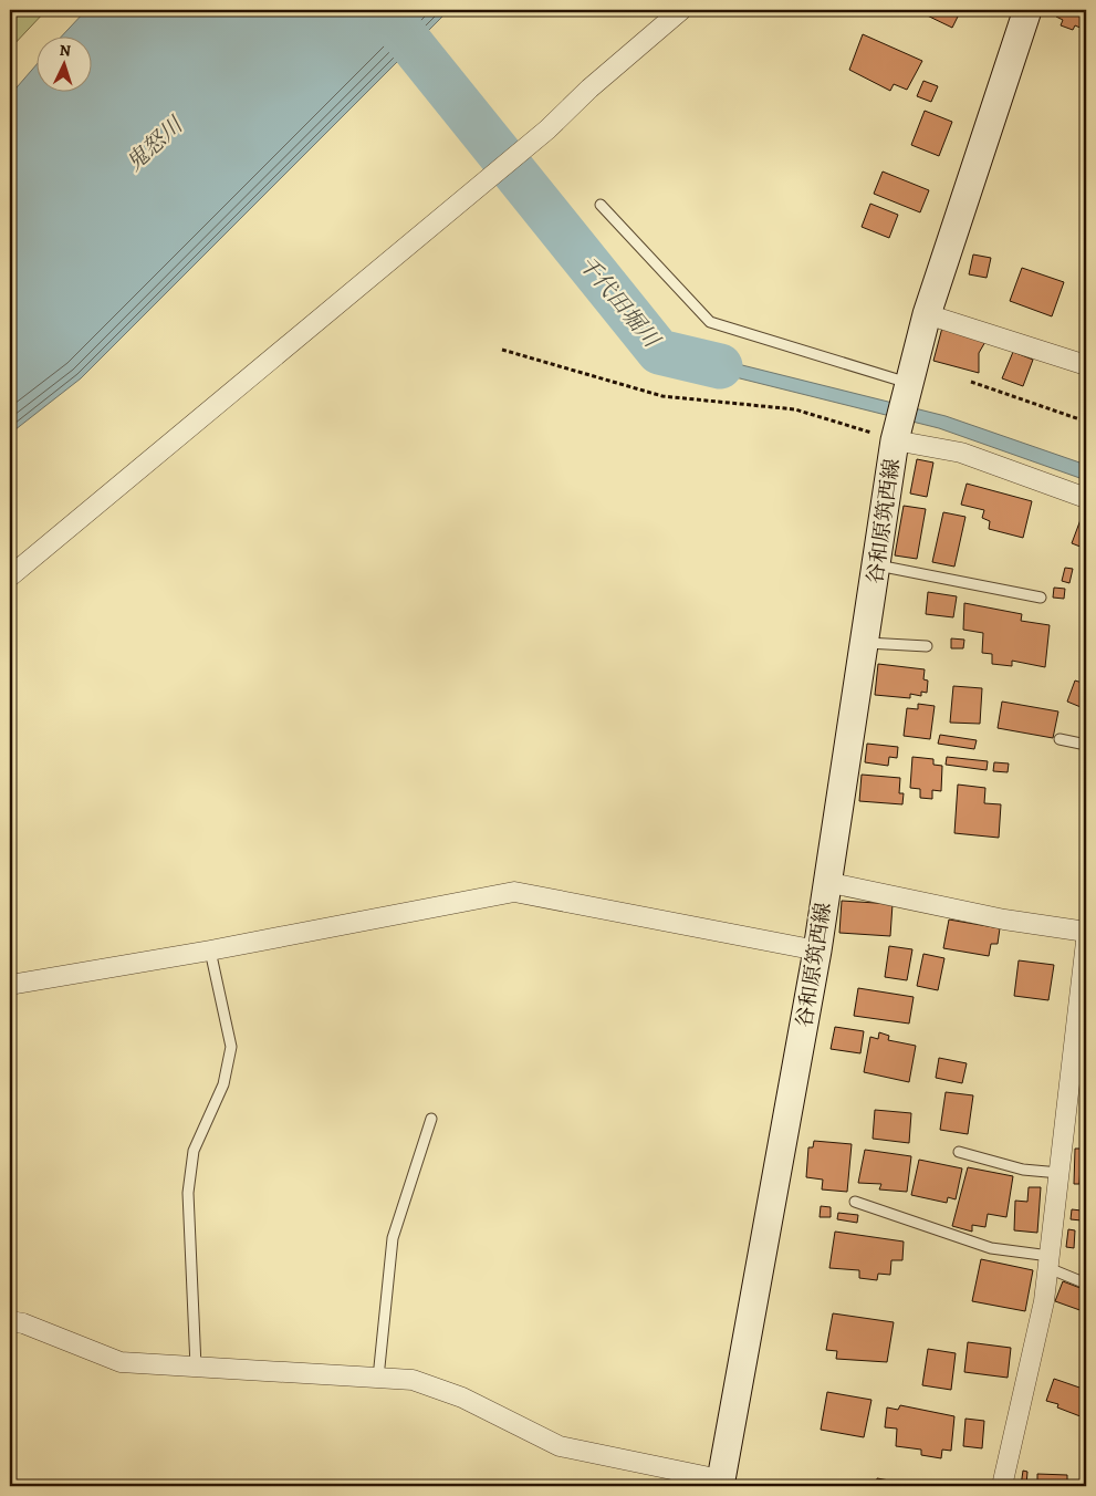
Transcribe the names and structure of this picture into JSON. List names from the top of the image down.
{
  "streets": {
    "main road": ["谷和原筑西線"]
  },
  "water": ["鬼怒川", "千代田堀川"],
  "north": "top"
}
